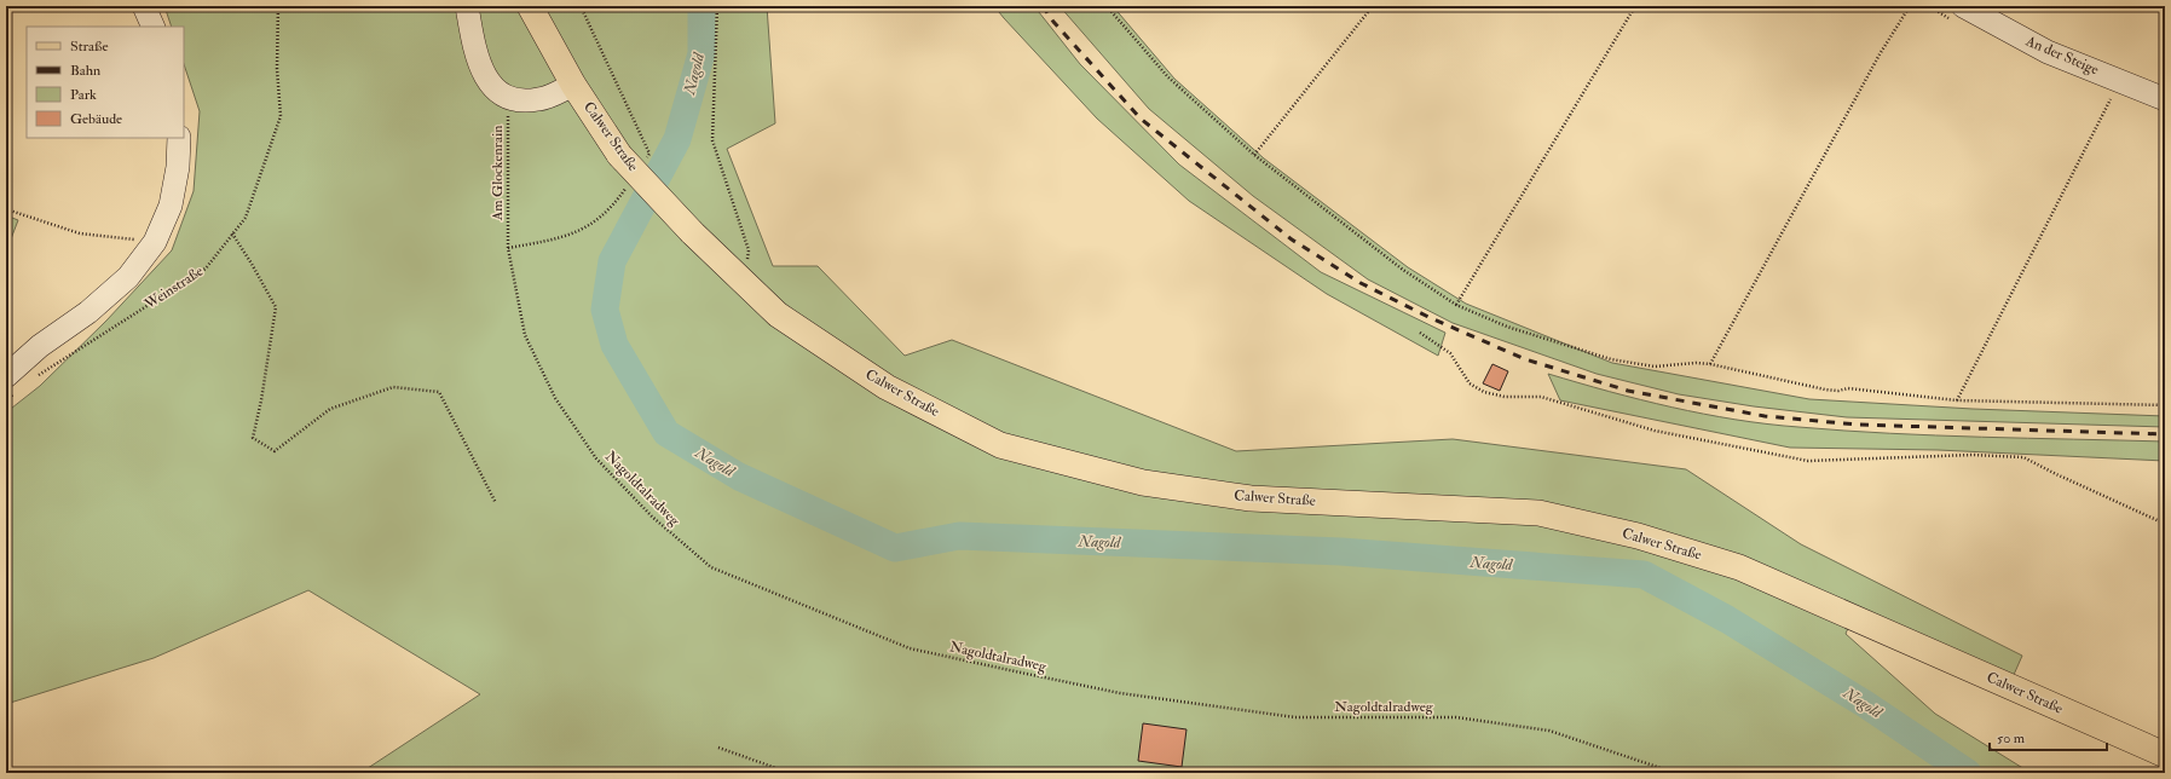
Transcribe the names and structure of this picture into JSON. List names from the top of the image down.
{
  "streets": {
    "main road": ["Calwer Straße"],
    "street": ["An der Steige"],
    "path": ["Am Glockenrain", "Weinstraße", "Nagoldtalradweg"]
  },
  "crossings": [
    ["Am Glockenrain", "Nagoldtalradweg"]
  ],
  "water": ["Nagold"],
  "legend": [
    "Straße",
    "Bahn",
    "Park",
    "Gebäude"
  ],
  "scale_bar": "50 m"
}
